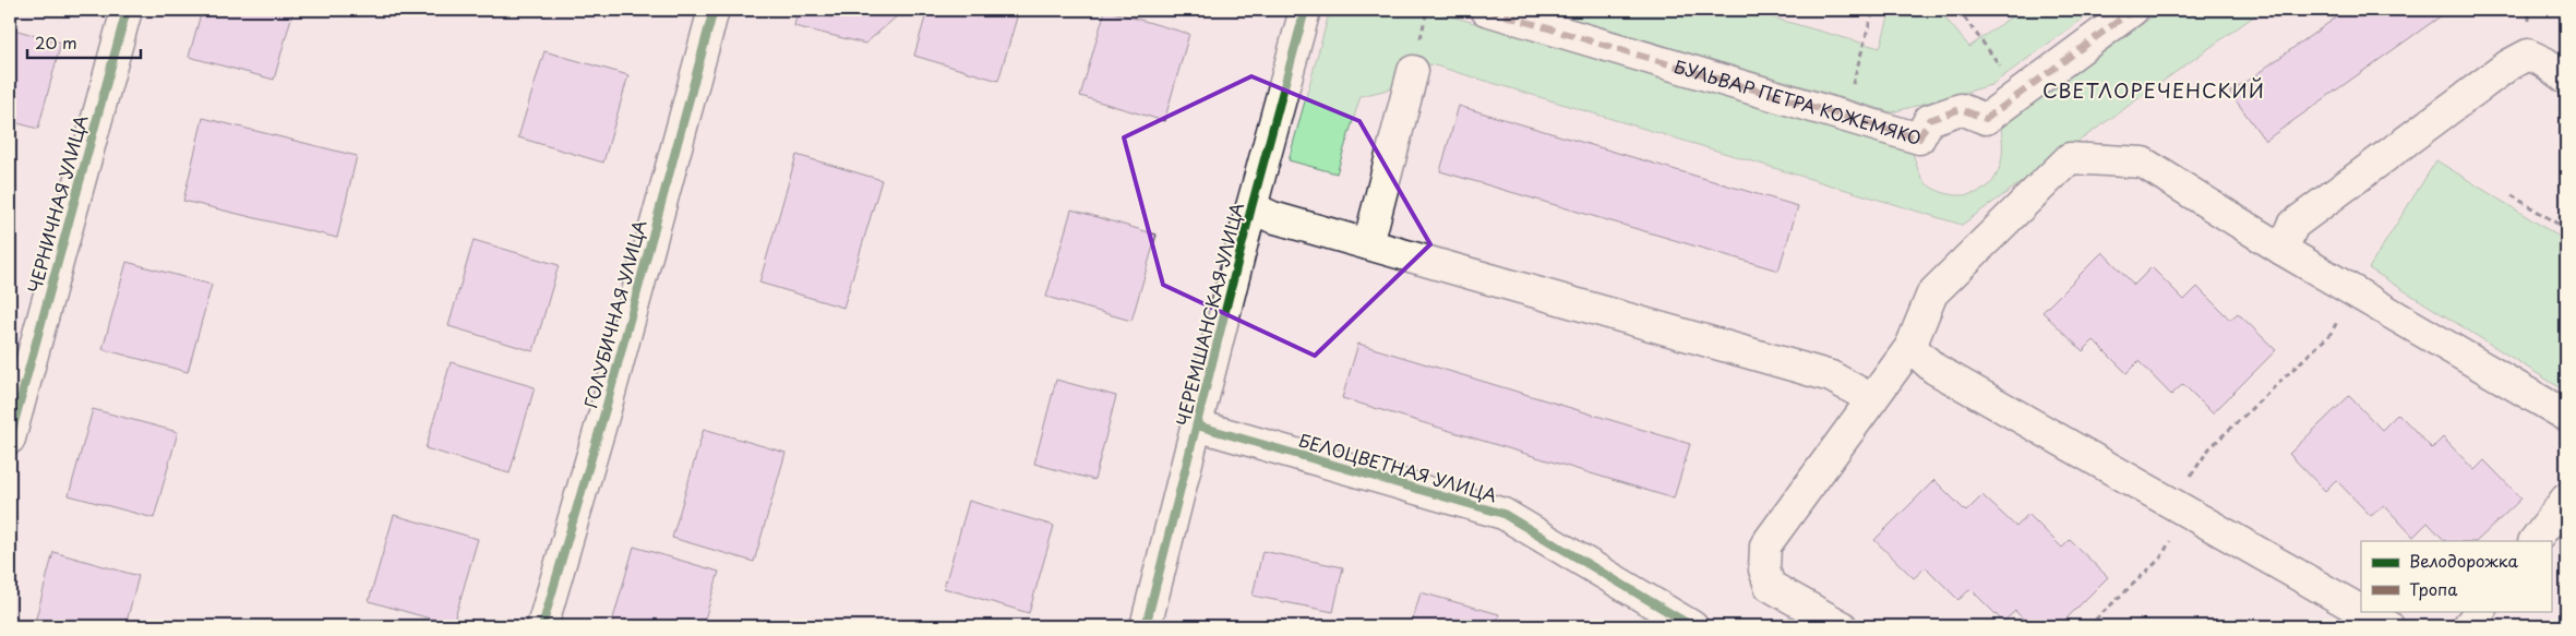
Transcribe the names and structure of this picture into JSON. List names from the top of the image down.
{
  "streets": {
    "street": [
      "БУЛЬВАР ПЕТРА КОЖЕМЯКО",
      "ЧЕРНИЧНАЯ УЛИЦА",
      "ГОЛУБИЧНАЯ УЛИЦА",
      "ЧЕРЕМШАНСКАЯ УЛИЦА",
      "БЕЛОЦВЕТНАЯ УЛИЦА"
    ]
  },
  "crossings": [
    ["ЧЕРЕМШАНСКАЯ УЛИЦА", "БЕЛОЦВЕТНАЯ УЛИЦА"]
  ],
  "districts": ["СВЕТЛОРЕЧЕНСКИЙ"],
  "legend": ["Велодорожка", "Тропа"],
  "scale_bar": "20 m"
}
